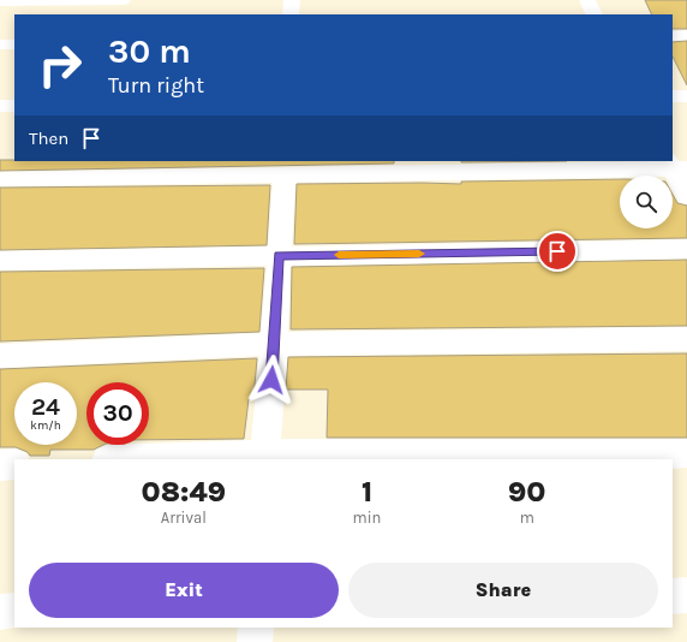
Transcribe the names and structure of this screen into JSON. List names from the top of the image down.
{
  "page": {
    "turn": ["30 m", "Turn right"],
    "then": "Then",
    "speed": "24 km/h",
    "limit": "30",
    "eta": [
      "08:49",
      "Arrival",
      "1",
      "min",
      "90",
      "m"
    ],
    "buttons": ["Exit", "Share"]
  }
}
